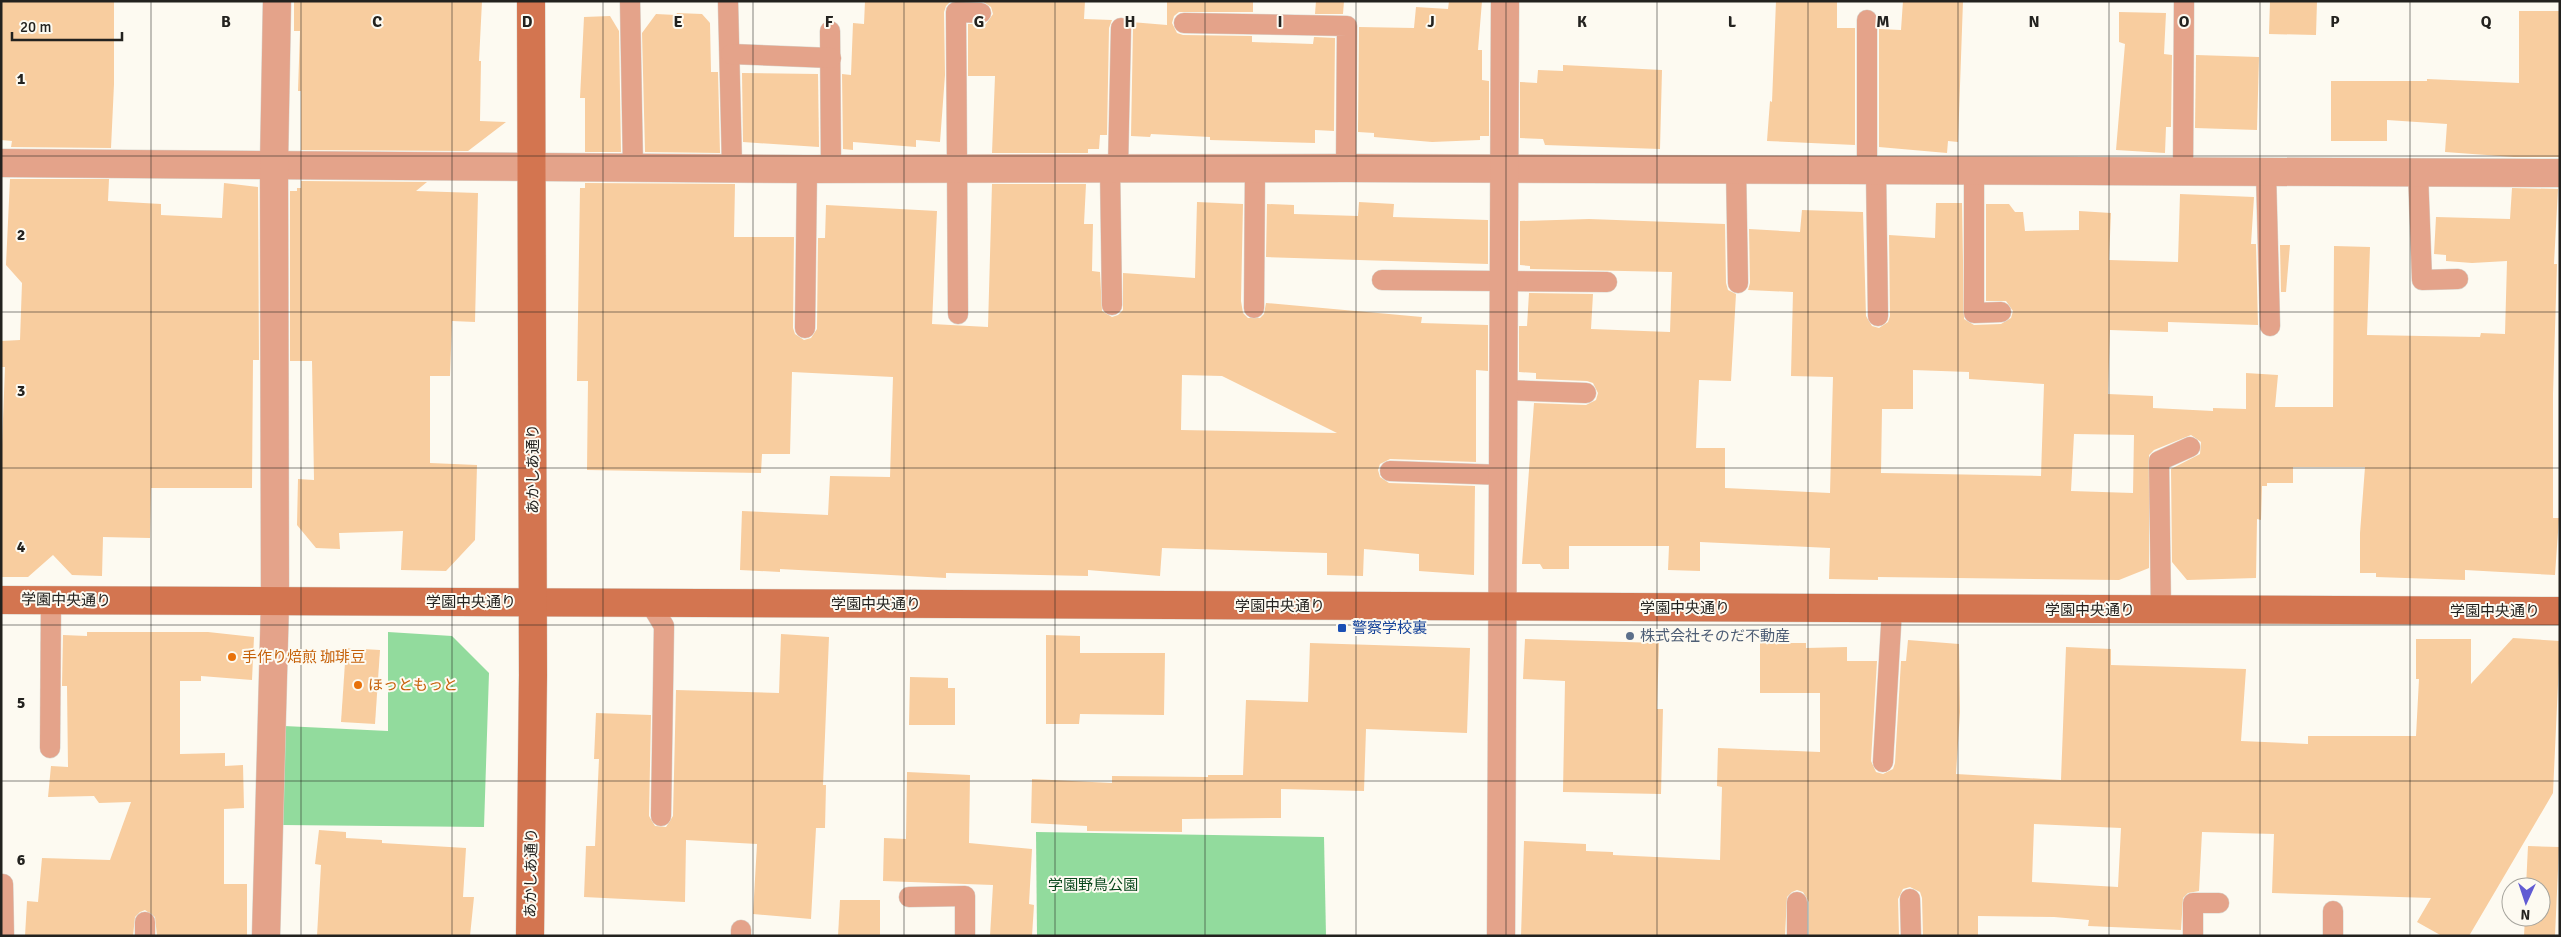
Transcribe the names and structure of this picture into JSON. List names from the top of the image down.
{
  "streets": {
    "street": ["あかしあ通り", "学園中央通り"]
  },
  "crossings": [
    ["あかしあ通り", "学園中央通り"]
  ],
  "parks": ["学園野鳥公園"],
  "places": {
    "transit": ["警察学校裏"],
    "other": ["株式会社そのだ不動産", "手作り焙煎 珈琲豆", "ほっともっと"]
  },
  "scale_bar": "20 m",
  "north": "bottom",
  "grid": {
    "columns": [
      "B",
      "C",
      "D",
      "E",
      "F",
      "G",
      "H",
      "I",
      "J",
      "K",
      "L",
      "M",
      "N",
      "O",
      "P",
      "Q"
    ],
    "rows": [
      "1",
      "2",
      "3",
      "4",
      "5",
      "6"
    ]
  }
}
